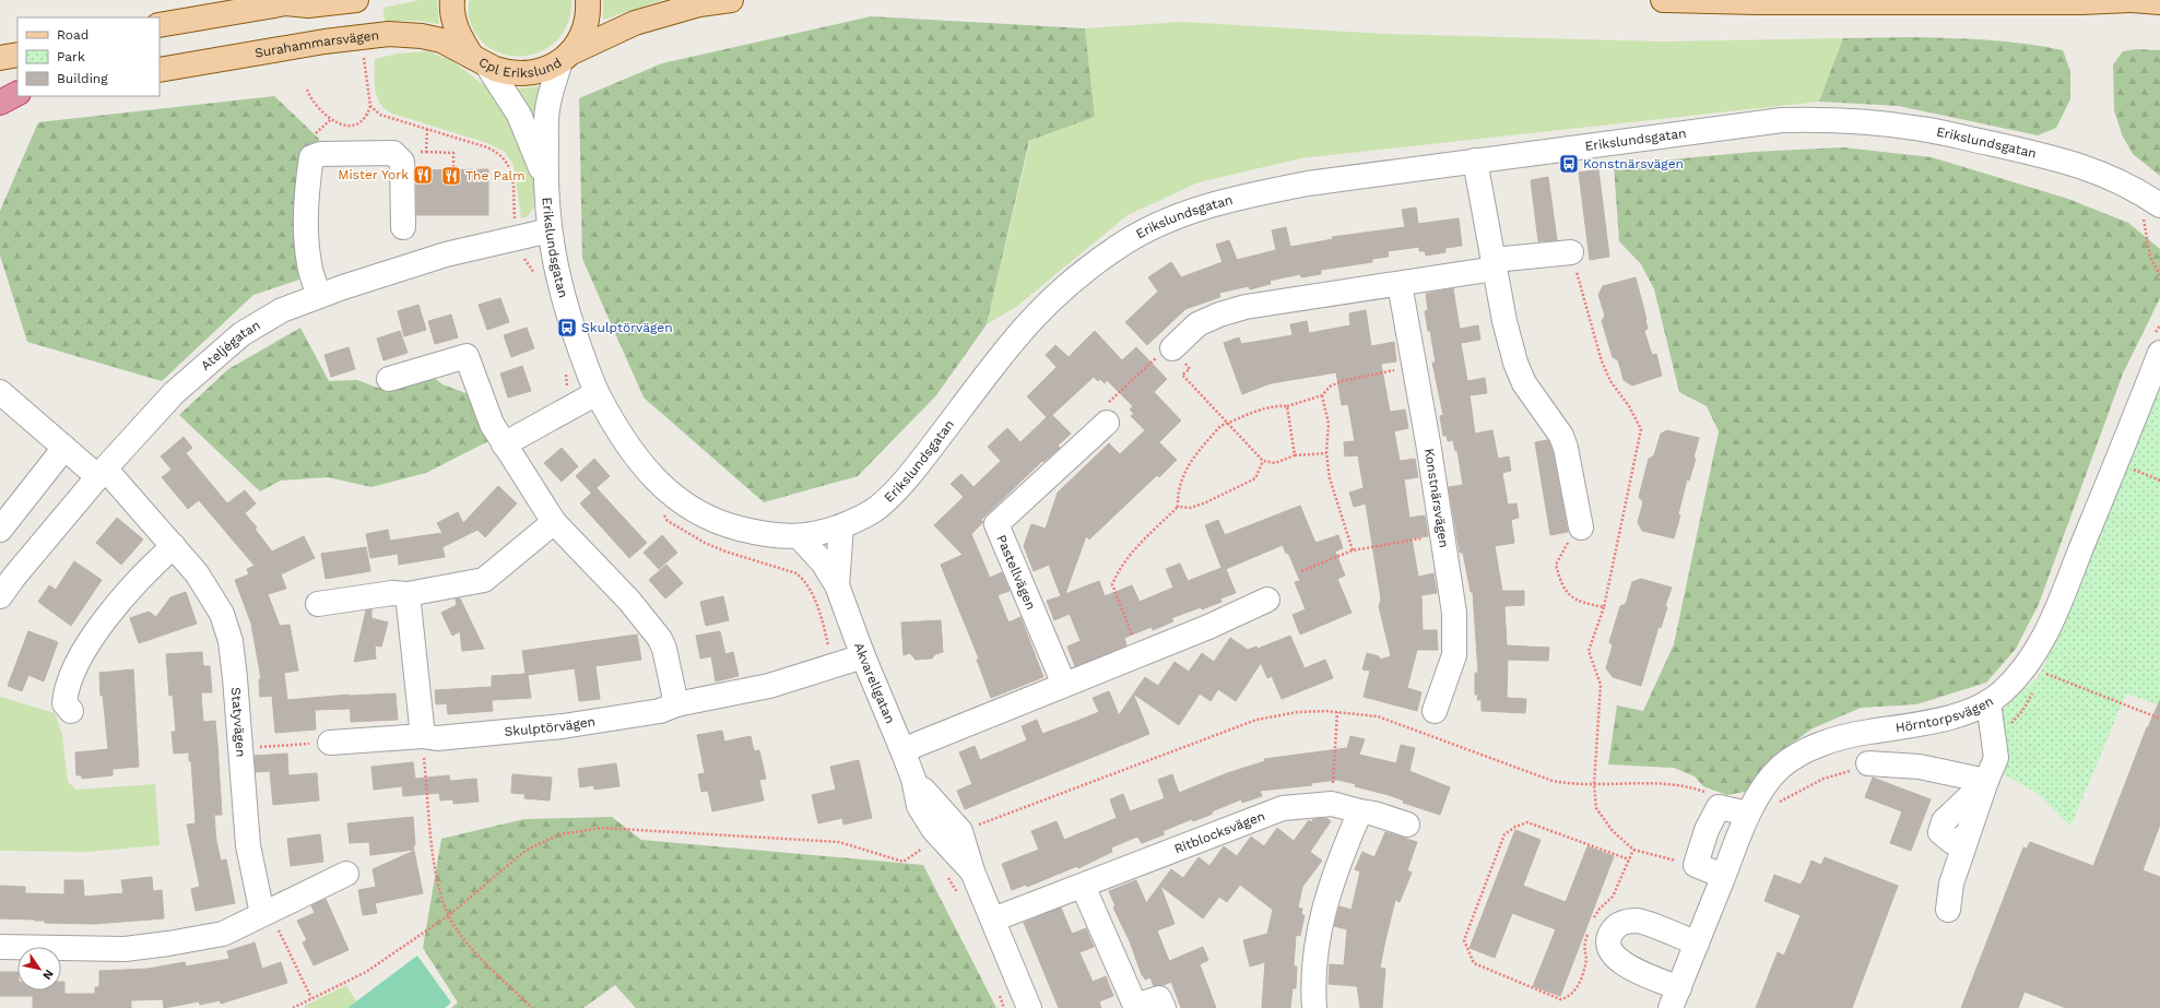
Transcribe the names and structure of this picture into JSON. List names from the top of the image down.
{
  "streets": {
    "main road": ["Surahammarsvägen", "Cpl Erikslund"],
    "street": [
      "Erikslundsgatan",
      "Ateljégatan",
      "Konstnärsvägen",
      "Pastellvägen",
      "Akvarellgatan",
      "Hörntorpsvägen",
      "Statyvägen",
      "Skulptörvägen",
      "Ritblocksvägen"
    ]
  },
  "crossings": [
    ["Surahammarsvägen", "Cpl Erikslund"],
    ["Surahammarsvägen", "Erikslundsgatan"],
    ["Cpl Erikslund", "Erikslundsgatan"],
    ["Erikslundsgatan", "Ateljégatan"],
    ["Erikslundsgatan", "Akvarellgatan"],
    ["Ateljégatan", "Statyvägen"],
    ["Akvarellgatan", "Skulptörvägen"],
    ["Akvarellgatan", "Ritblocksvägen"]
  ],
  "places": {
    "bus stop": ["Konstnärsvägen", "Skulptörvägen"],
    "restaurant": ["Mister York", "The Palm"]
  },
  "legend": ["Road", "Park", "Building"],
  "north": "bottom right"
}
